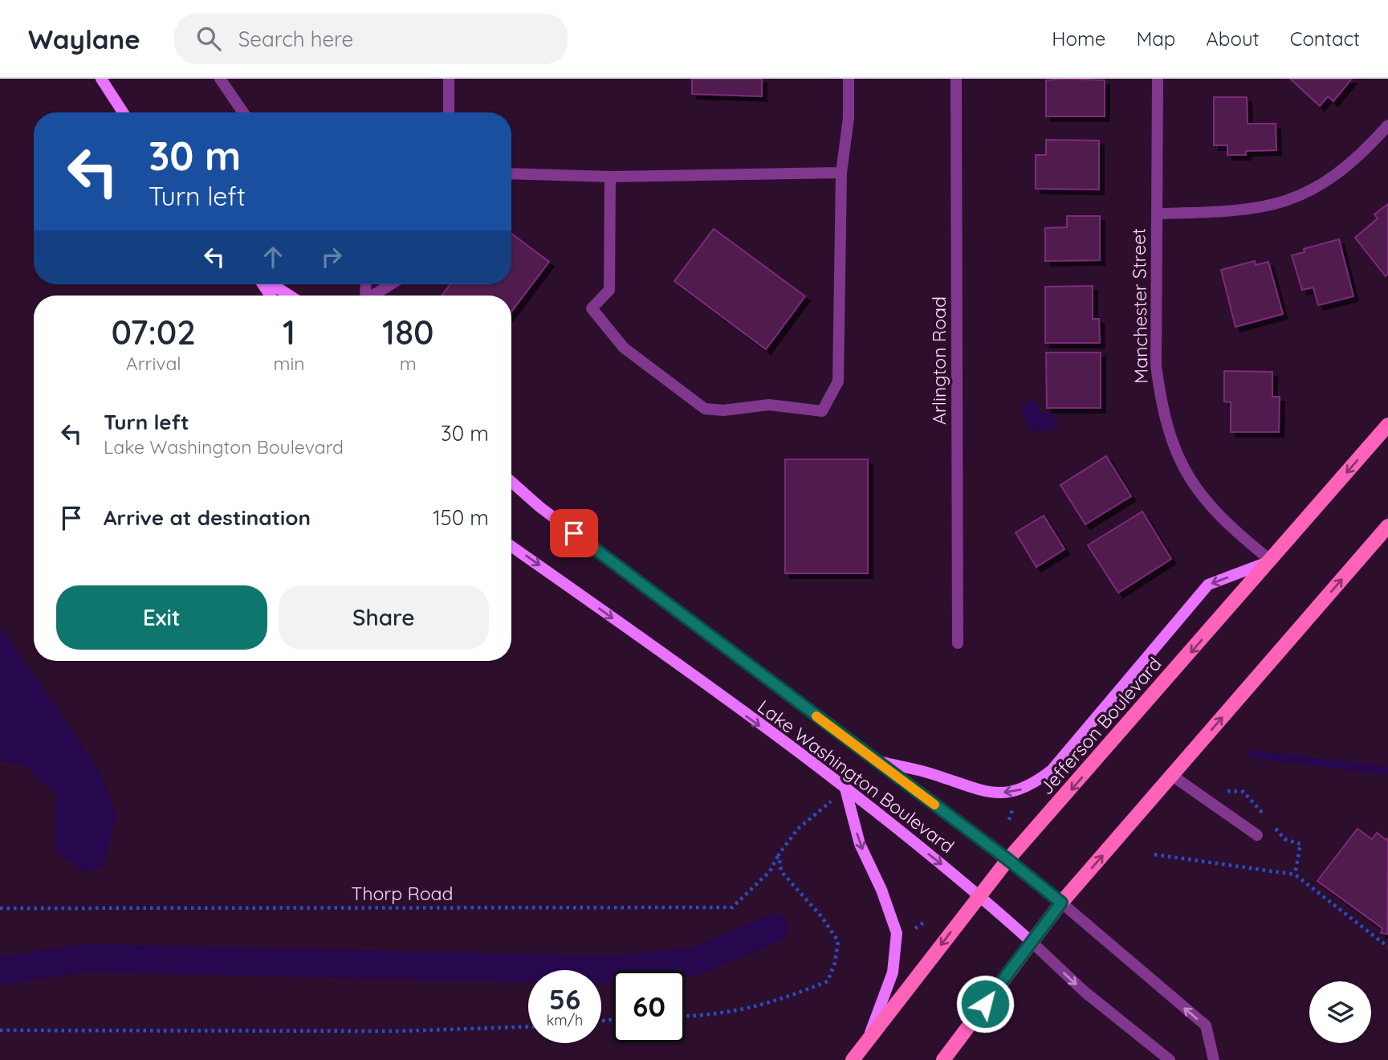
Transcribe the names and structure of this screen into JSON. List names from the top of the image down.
{
  "streets": {
    "main road": ["Jefferson Boulevard", "Lake Washington Boulevard"],
    "street": ["Manchester Street", "Arlington Road"],
    "path": ["Thorp Road"]
  },
  "crossings": [
    ["Manchester Street", "Jefferson Boulevard"],
    ["Jefferson Boulevard", "Lake Washington Boulevard"],
    ["Lake Washington Boulevard", "Thorp Road"]
  ],
  "page": {
    "header": "Waylane",
    "search": "Search here",
    "nav": [
      "Home",
      "Map",
      "About",
      "Contact"
    ],
    "turn": ["30 m", "Turn left"],
    "eta": [
      "07:02",
      "Arrival",
      "1",
      "min",
      "180",
      "m"
    ],
    "list": [
      {
        "name": "Turn left",
        "note": "Lake Washington Boulevard",
        "value": "30 m"
      },
      {
        "name": "Arrive at destination",
        "value": "150 m"
      }
    ],
    "buttons": ["Exit", "Share"],
    "speed": "56 km/h",
    "limit": "60"
  }
}
